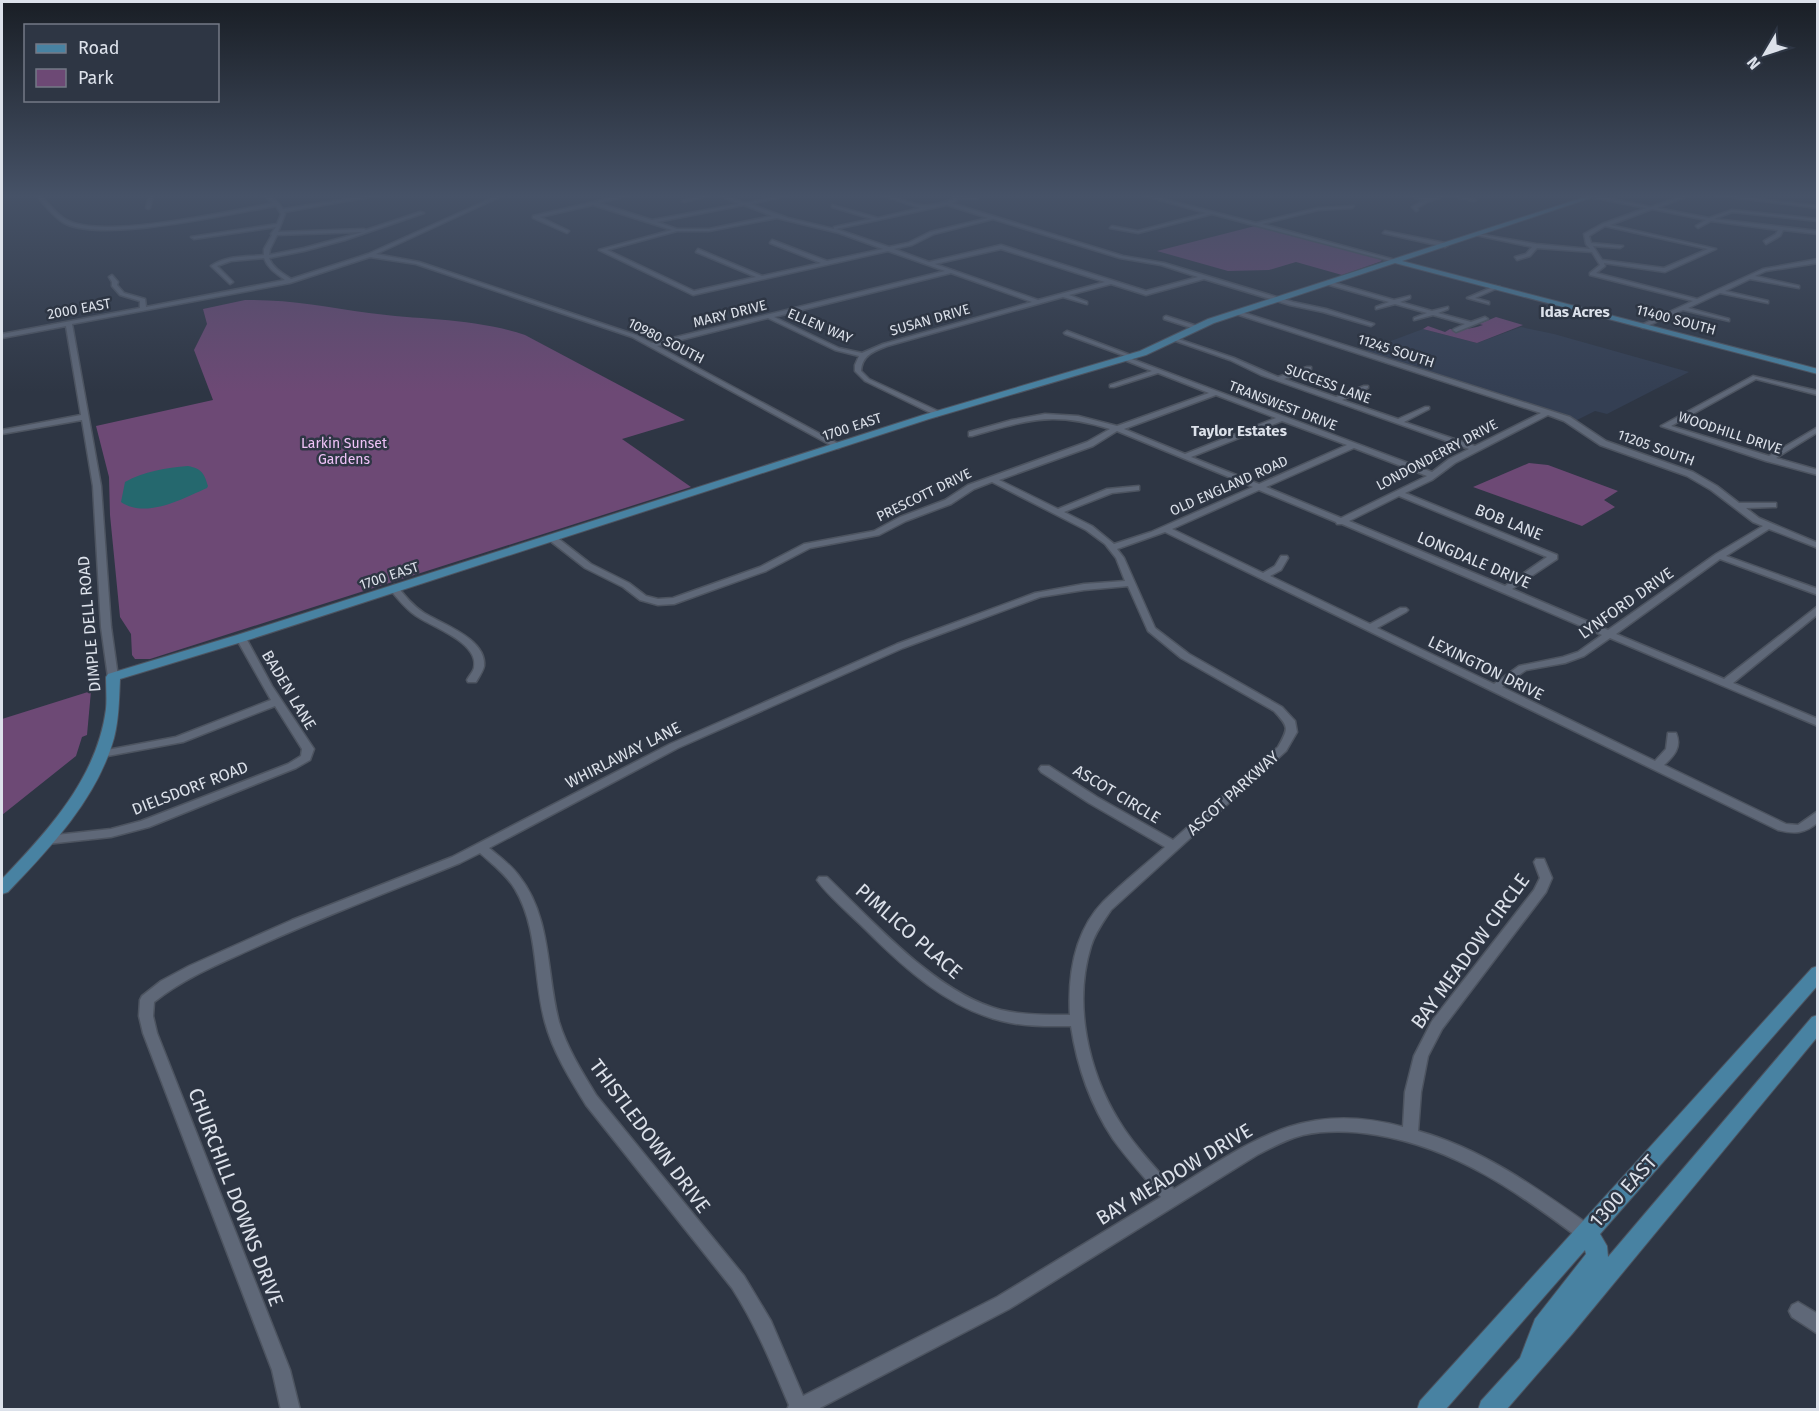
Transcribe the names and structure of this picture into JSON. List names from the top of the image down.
{
  "streets": {
    "main road": [
      "11400 SOUTH",
      "1700 EAST",
      "DIMPLE DELL ROAD",
      "1300 EAST"
    ],
    "street": [
      "2000 EAST",
      "MARY DRIVE",
      "SUSAN DRIVE",
      "ELLEN WAY",
      "10980 SOUTH",
      "11245 SOUTH",
      "SUCCESS LANE",
      "TRANSWEST DRIVE",
      "WOODHILL DRIVE",
      "11205 SOUTH",
      "LONDONDERRY DRIVE",
      "OLD ENGLAND ROAD",
      "PRESCOTT DRIVE",
      "BOB LANE",
      "LONGDALE DRIVE",
      "LYNFORD DRIVE",
      "LEXINGTON DRIVE",
      "BADEN LANE",
      "WHIRLAWAY LANE",
      "DIELSDORF ROAD",
      "ASCOT PARKWAY",
      "ASCOT CIRCLE",
      "PIMLICO PLACE",
      "BAY MEADOW CIRCLE",
      "THISTLEDOWN DRIVE",
      "BAY MEADOW DRIVE",
      "CHURCHILL DOWNS DRIVE"
    ]
  },
  "crossings": [
    ["2000 EAST", "DIMPLE DELL ROAD"],
    ["MARY DRIVE", "ELLEN WAY"],
    ["MARY DRIVE", "10980 SOUTH"],
    ["SUSAN DRIVE", "ELLEN WAY"],
    ["11400 SOUTH", "1700 EAST"],
    ["10980 SOUTH", "1700 EAST"],
    ["11245 SOUTH", "1700 EAST"],
    ["11245 SOUTH", "11205 SOUTH"],
    ["11245 SOUTH", "LONDONDERRY DRIVE"],
    ["SUCCESS LANE", "1700 EAST"],
    ["SUCCESS LANE", "LONDONDERRY DRIVE"],
    ["TRANSWEST DRIVE", "1700 EAST"],
    ["TRANSWEST DRIVE", "LONDONDERRY DRIVE"],
    ["TRANSWEST DRIVE", "OLD ENGLAND ROAD"],
    ["TRANSWEST DRIVE", "PRESCOTT DRIVE"],
    ["1700 EAST", "PRESCOTT DRIVE"],
    ["1700 EAST", "DIMPLE DELL ROAD"],
    ["1700 EAST", "BADEN LANE"],
    ["11205 SOUTH", "LONDONDERRY DRIVE"],
    ["11205 SOUTH", "LYNFORD DRIVE"],
    ["LONDONDERRY DRIVE", "BOB LANE"],
    ["LONDONDERRY DRIVE", "LONGDALE DRIVE"],
    ["OLD ENGLAND ROAD", "LONGDALE DRIVE"],
    ["OLD ENGLAND ROAD", "LEXINGTON DRIVE"],
    ["OLD ENGLAND ROAD", "ASCOT PARKWAY"],
    ["PRESCOTT DRIVE", "LONGDALE DRIVE"],
    ["PRESCOTT DRIVE", "ASCOT PARKWAY"],
    ["BOB LANE", "LONGDALE DRIVE"],
    ["LONGDALE DRIVE", "LYNFORD DRIVE"],
    ["LYNFORD DRIVE", "LEXINGTON DRIVE"],
    ["DIMPLE DELL ROAD", "DIELSDORF ROAD"],
    ["BADEN LANE", "DIELSDORF ROAD"],
    ["WHIRLAWAY LANE", "ASCOT PARKWAY"],
    ["WHIRLAWAY LANE", "THISTLEDOWN DRIVE"],
    ["WHIRLAWAY LANE", "CHURCHILL DOWNS DRIVE"],
    ["ASCOT PARKWAY", "ASCOT CIRCLE"],
    ["ASCOT PARKWAY", "PIMLICO PLACE"],
    ["ASCOT PARKWAY", "BAY MEADOW DRIVE"],
    ["BAY MEADOW CIRCLE", "BAY MEADOW DRIVE"],
    ["THISTLEDOWN DRIVE", "BAY MEADOW DRIVE"],
    ["BAY MEADOW DRIVE", "1300 EAST"]
  ],
  "districts": ["Idas Acres", "Taylor Estates"],
  "parks": ["Larkin Sunset Gardens"],
  "legend": ["Road", "Park"],
  "north": "bottom left"
}
